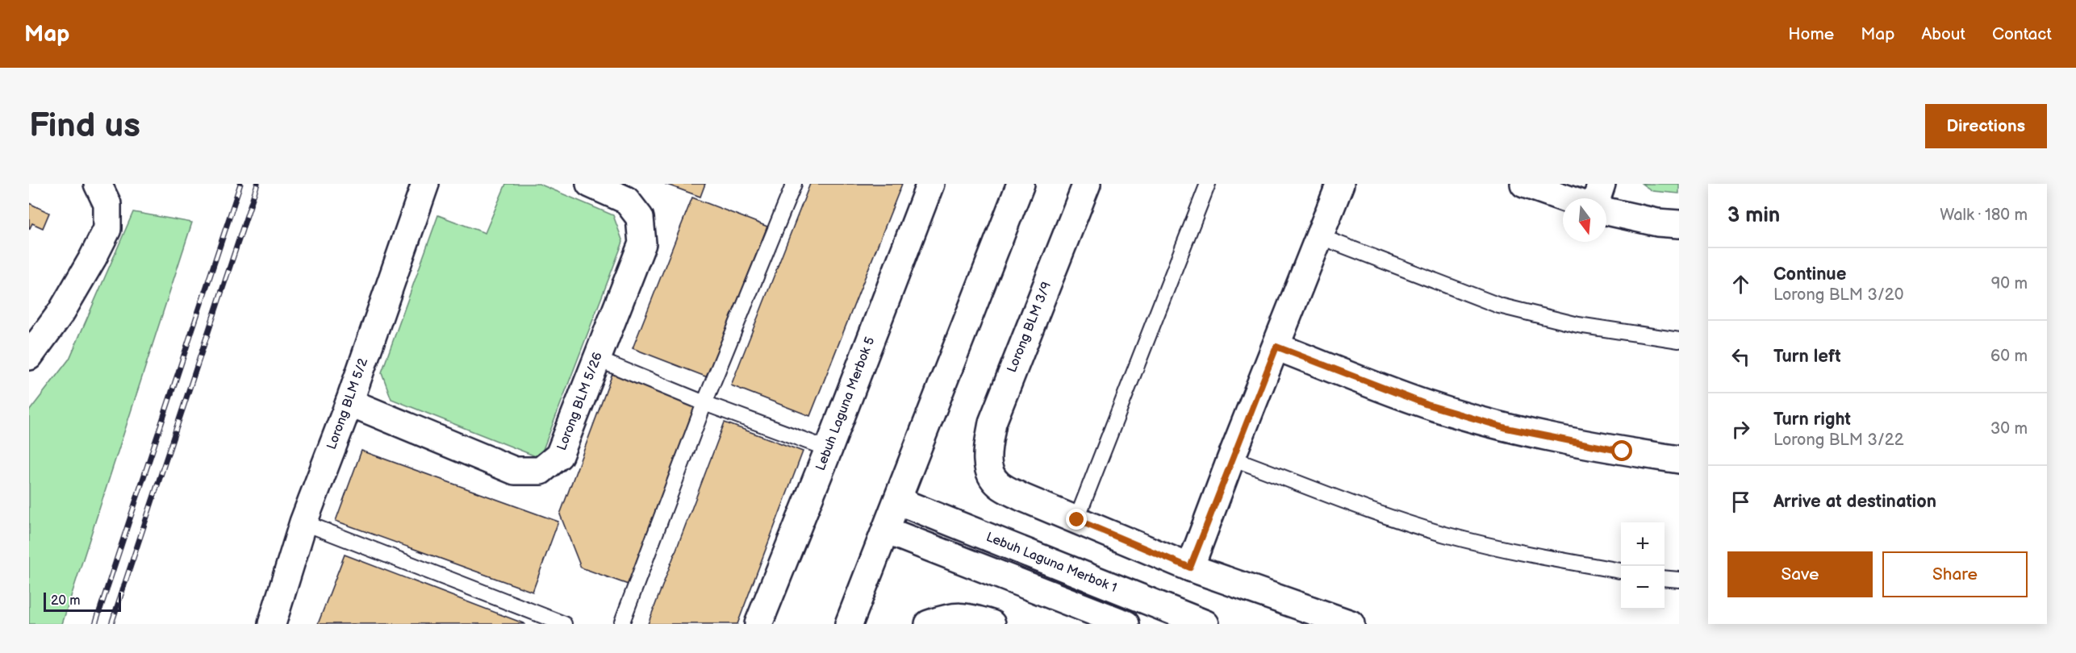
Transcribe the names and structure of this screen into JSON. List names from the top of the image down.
{
  "streets": {
    "street": [
      "Lorong BLM 3/9",
      "Lorong BLM 5/26",
      "Lorong BLM 5/2",
      "Lebuh Laguna Merbok 5",
      "Lebuh Laguna Merbok 1"
    ]
  },
  "crossings": [
    ["Lorong BLM 5/26", "Lorong BLM 5/2"]
  ],
  "scale_bar": "20 m",
  "north": "bottom",
  "page": {
    "header": "Map",
    "nav": [
      "Home",
      "Map",
      "About",
      "Contact"
    ],
    "buttons": [
      "Directions",
      ["Save", "Share"]
    ],
    "title": "Find us",
    "heading": ["3 min", "Walk · 180 m"],
    "list": [
      ["Continue", "Lorong BLM 3/20", "90 m"],
      ["Turn left", "60 m"],
      ["Turn right", "Lorong BLM 3/22", "30 m"],
      "Arrive at destination"
    ],
    "map_buttons": ["+", "−"],
    "scale": "20 m"
  }
}
